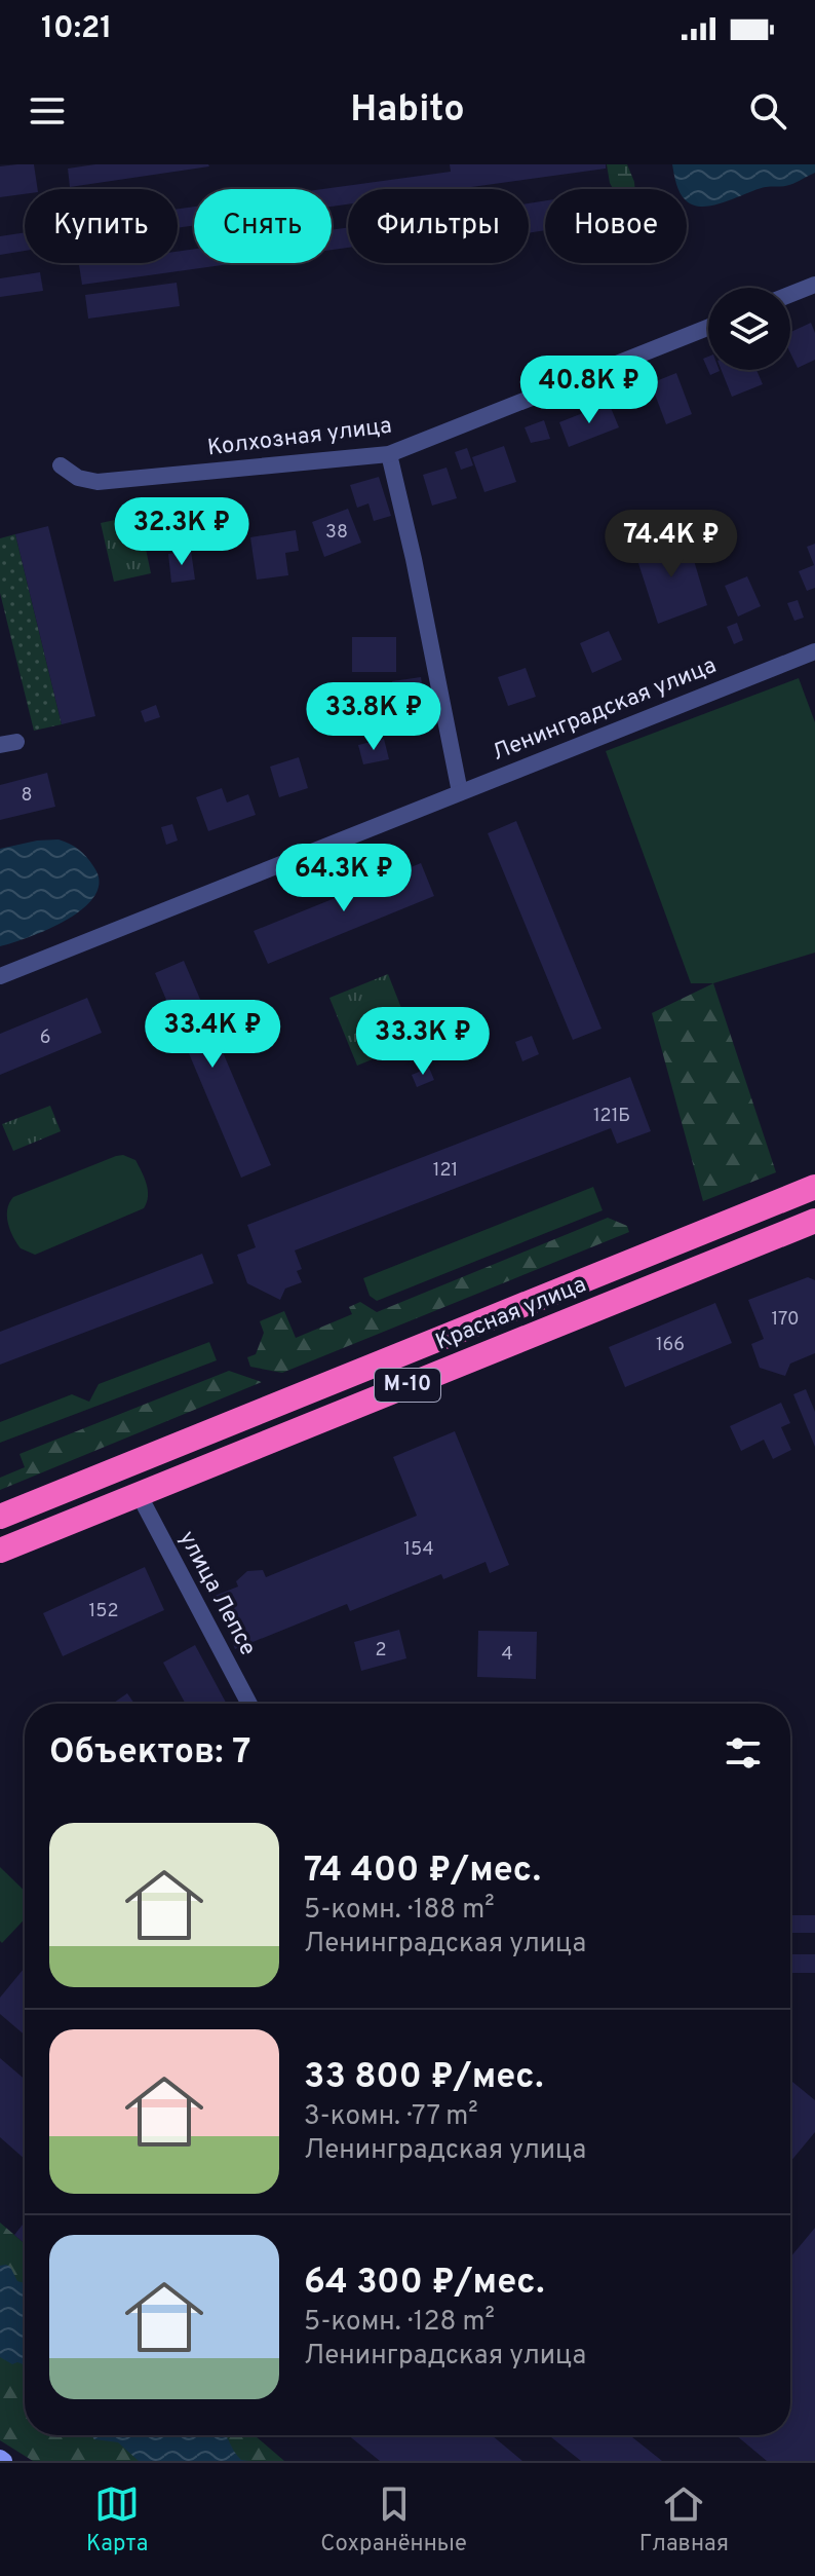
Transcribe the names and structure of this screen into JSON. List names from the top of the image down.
{
  "streets": {
    "highway": ["Красная улица", "М-10"],
    "street": ["Колхозная улица", "Ленинградская улица", "улица Лепсе"]
  },
  "crossings": [
    ["Красная улица", "улица Лепсе"]
  ],
  "house_numbers": [
    "38",
    "8",
    "6",
    "121Б",
    "121",
    "170",
    "166",
    "154",
    "152",
    "2",
    "4"
  ],
  "page": {
    "status": "10:21",
    "header": "Habito",
    "chip": [
      "Купить",
      "Снять",
      "Фильтры",
      "Новое"
    ],
    "price": [
      "40.8K ₽",
      "32.3K ₽",
      "74.4K ₽",
      "33.8K ₽",
      "64.3K ₽",
      "33.4K ₽",
      "33.3K ₽"
    ],
    "heading": "Объектов: 7",
    "list": [
      {
        "name": "74 400 ₽/мес.",
        "note": "5-комн. · 188 m² · Ленинградская улица"
      },
      {
        "name": "33 800 ₽/мес.",
        "note": "3-комн. · 77 m² · Ленинградская улица"
      },
      {
        "name": "64 300 ₽/мес.",
        "note": "5-комн. · 128 m² · Ленинградская улица"
      }
    ],
    "tabs": ["Карта", "Сохранённые", "Главная"]
  }
}
